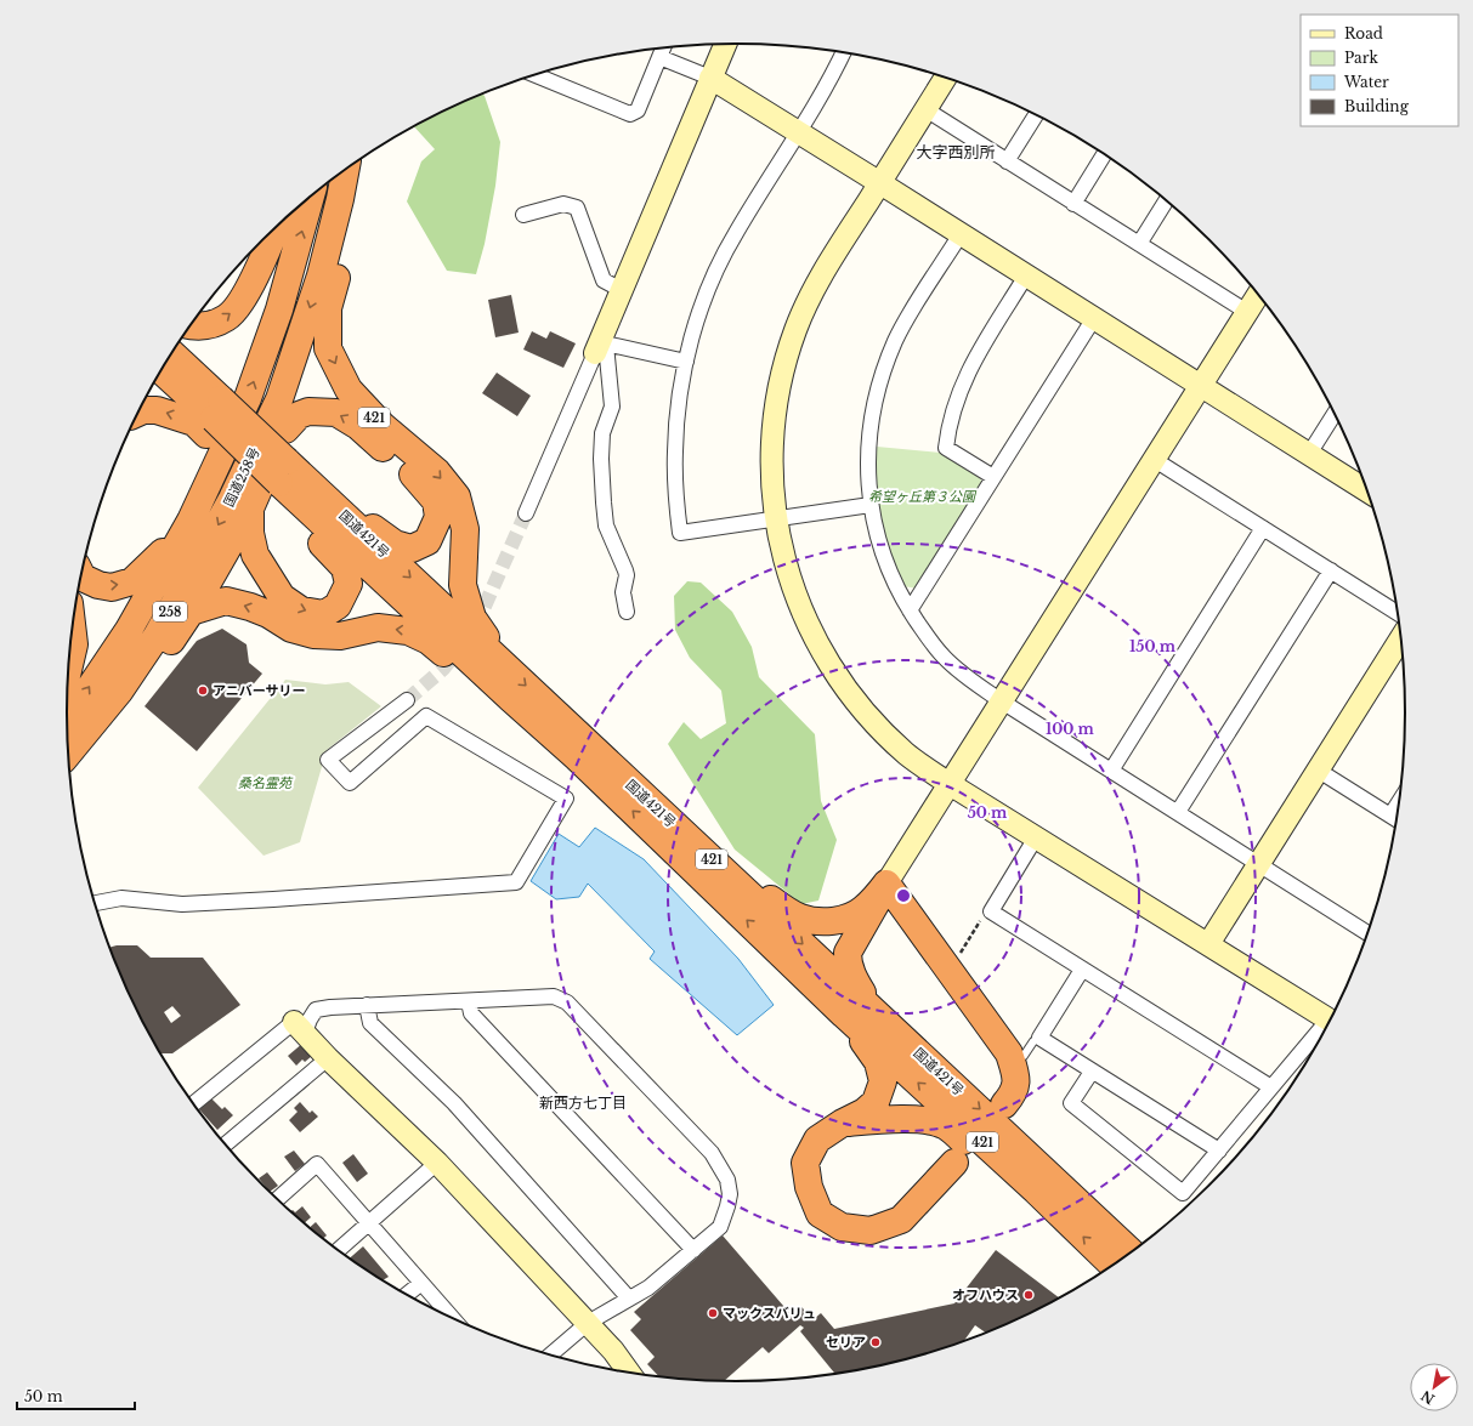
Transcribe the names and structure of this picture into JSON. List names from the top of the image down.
{
  "streets": {
    "highway": [
      "421",
      "国道258号",
      "国道421号",
      "258"
    ]
  },
  "crossings": [
    ["421", "国道421号"]
  ],
  "districts": ["大字西別所", "新西方七丁目"],
  "parks": ["希望ヶ丘第３公園", "桑名霊苑"],
  "places": [
    "アニバーサリー",
    "オフハウス",
    "マックスバリュ",
    "セリア"
  ],
  "legend": [
    "Road",
    "Park",
    "Water",
    "Building"
  ],
  "scale_bar": "50 m",
  "north": "bottom left",
  "rings": ["150 m", "100 m", "50 m"]
}
